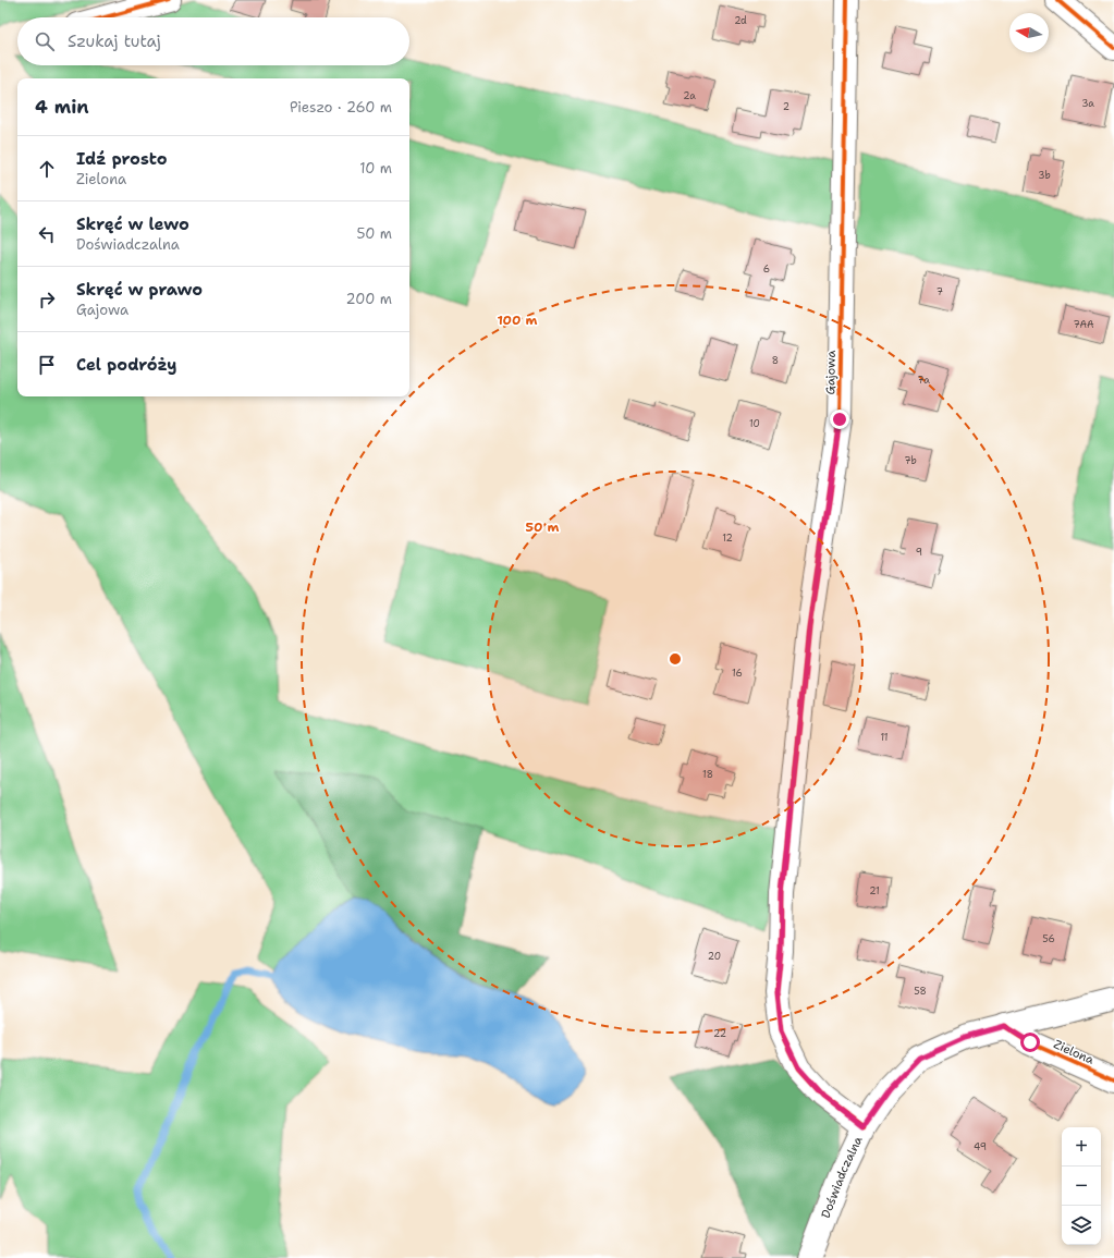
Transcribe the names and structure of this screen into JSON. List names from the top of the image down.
{
  "streets": {
    "street": ["Gajowa", "Zielona", "Doświadczalna"]
  },
  "crossings": [
    ["Gajowa", "Doświadczalna"],
    ["Zielona", "Doświadczalna"]
  ],
  "house_numbers": [
    "2d",
    "2a",
    "3a",
    "2",
    "3b",
    "6",
    "7",
    "7AA",
    "8",
    "7a",
    "10",
    "7b",
    "12",
    "9",
    "16",
    "11",
    "18",
    "21",
    "56",
    "20",
    "58",
    "22",
    "49"
  ],
  "north": "left",
  "page": {
    "search": "Szukaj tutaj",
    "heading": ["4 min", "Pieszo · 260 m"],
    "list": [
      ["Idź prosto", "Zielona", "10 m"],
      ["Skręć w lewo", "Doświadczalna", "50 m"],
      ["Skręć w prawo", "Gajowa", "200 m"],
      "Cel podróży"
    ],
    "map_buttons": ["+", "−"]
  },
  "rings": ["100 m", "50 m"]
}
